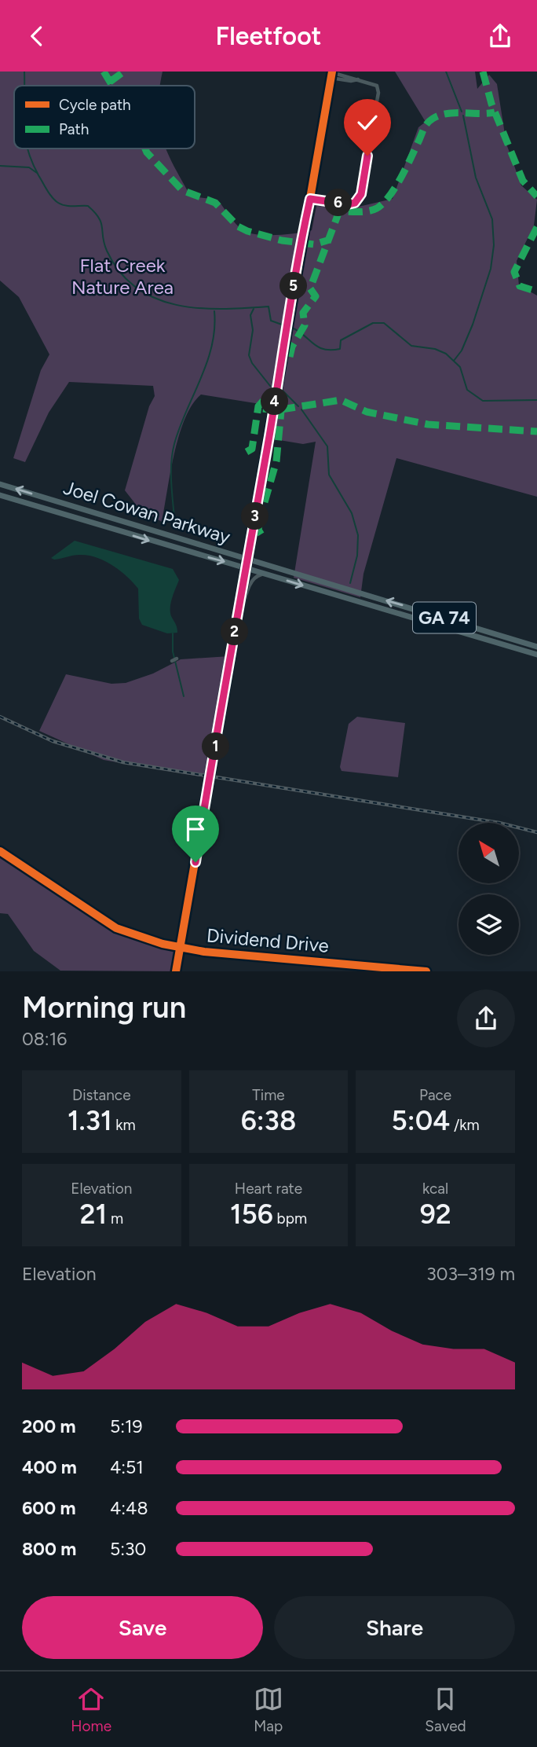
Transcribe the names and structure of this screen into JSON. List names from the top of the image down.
{
  "streets": {
    "main road": ["Joel Cowan Parkway", "GA 74"],
    "street": ["Dividend Drive"]
  },
  "parks": ["Flat Creek Nature Area"],
  "legend": ["Cycle path", "Path"],
  "north": "top left",
  "page": {
    "header": "Fleetfoot",
    "pins": [
      "6",
      "5",
      "4",
      "3",
      "2",
      "1"
    ],
    "heading": ["Morning run", "08:16"],
    "stats": [
      ["Distance", "1.31 km"],
      ["Time", "6:38"],
      ["Pace", "5:04 /km"],
      ["Elevation", "21 m"],
      ["Heart rate", "156 bpm"],
      ["kcal", "92"]
    ],
    "chart": ["Elevation", "303–319 m"],
    "list": [
      {
        "name": "200 m",
        "note": "5:19"
      },
      {
        "name": "400 m",
        "note": "4:51"
      },
      {
        "name": "600 m",
        "note": "4:48"
      },
      {
        "name": "800 m",
        "note": "5:30"
      }
    ],
    "buttons": ["Save", "Share"],
    "tabs": ["Home", "Map", "Saved"]
  }
}
